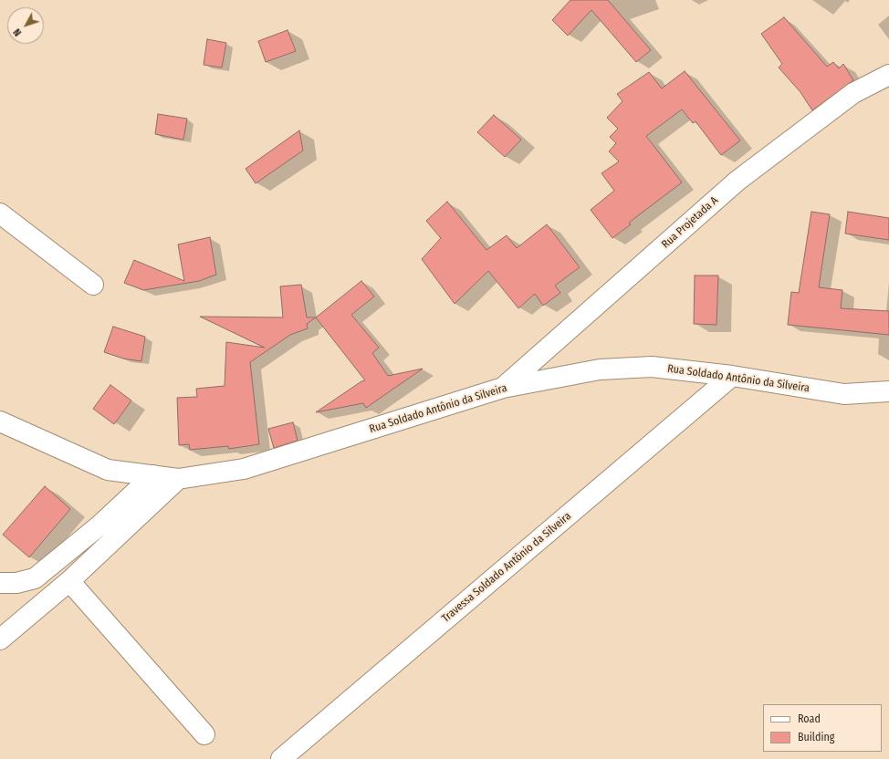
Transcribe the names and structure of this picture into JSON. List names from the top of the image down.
{
  "streets": {
    "street": ["Rua Projetada A", "Rua Soldado Antônio da Silveira", "Travessa Soldado Antônio da Silveira"]
  },
  "crossings": [
    ["Rua Projetada A", "Rua Soldado Antônio da Silveira"],
    ["Rua Soldado Antônio da Silveira", "Travessa Soldado Antônio da Silveira"]
  ],
  "legend": ["Road", "Building"],
  "north": "bottom left"
}
